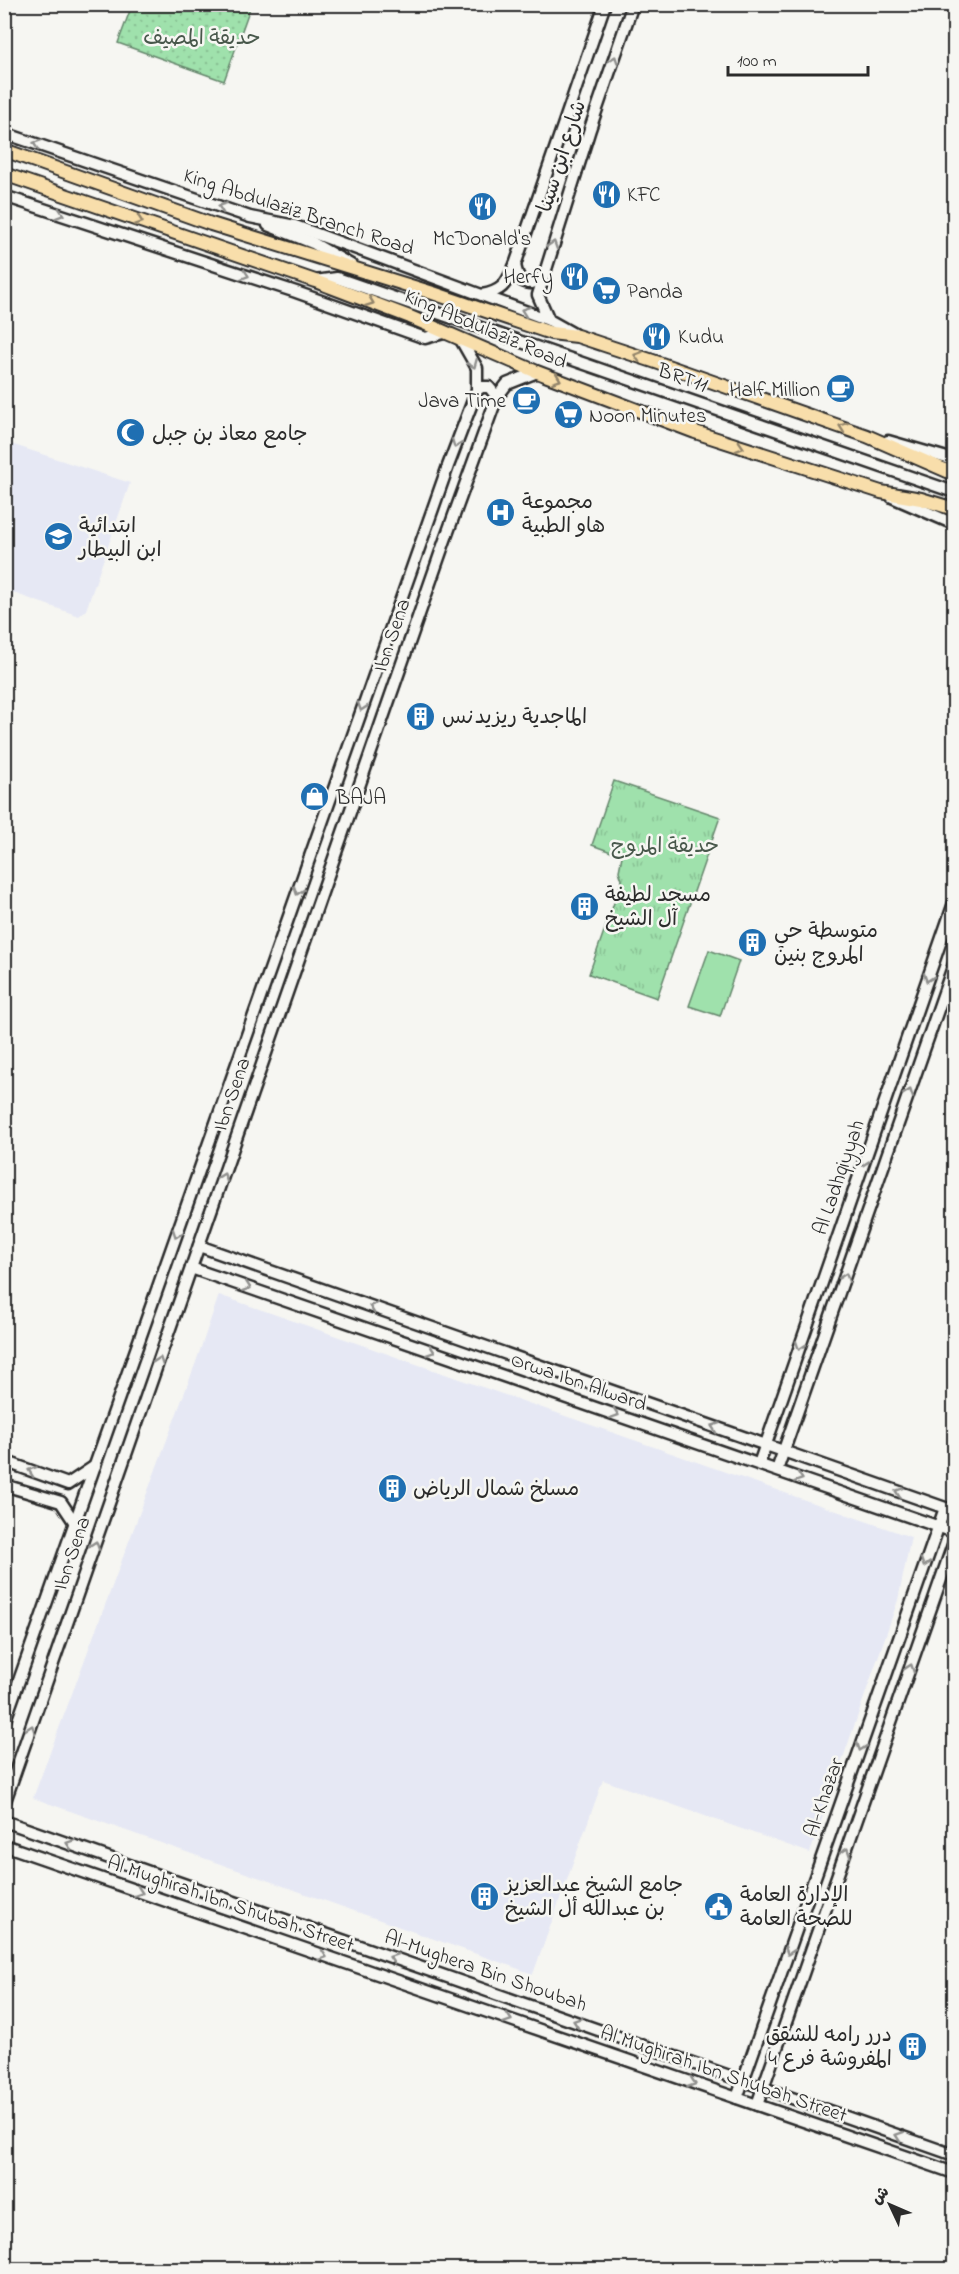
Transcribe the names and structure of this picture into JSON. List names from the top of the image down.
{
  "streets": {
    "main road": ["King Abdulaziz Road"],
    "street": [
      "شارع ابن سينا",
      "King Abdulaziz Branch Road",
      "BRT11",
      "Ibn Sena",
      "Al Ladhqiyyah",
      "Orwa Ibn Alward",
      "Al-Khazar",
      "Al Mughirah Ibn Shubah Street",
      "Al-Mughera Bin Shoubah"
    ]
  },
  "crossings": [
    ["شارع ابن سينا", "King Abdulaziz Branch Road"],
    ["King Abdulaziz Branch Road", "King Abdulaziz Road"],
    ["King Abdulaziz Road", "BRT11"],
    ["Ibn Sena", "Orwa Ibn Alward"],
    ["Al Ladhqiyyah", "Orwa Ibn Alward"],
    ["Orwa Ibn Alward", "Al-Khazar"],
    ["Al-Khazar", "Al Mughirah Ibn Shubah Street"],
    ["Al-Khazar", "Al-Mughera Bin Shoubah"]
  ],
  "one_way": ["Al Mughirah Ibn Shubah Street", "Al-Mughera Bin Shoubah"],
  "parks": ["حديقة المصيف", "حديقة المروج"],
  "places": {
    "restaurant": [
      "KFC",
      "McDonald's",
      "Herfy",
      "Kudu"
    ],
    "supermarket": ["Panda", "Noon Minutes"],
    "cafe": ["Half Million", "Java Time"],
    "mosque": ["جامع معاذ بن جبل"],
    "hospital": ["مجموعة هاو الطبية"],
    "school or university": ["ابتدائية ابن البيطار"],
    "building": [
      "الماجدية ريزيدنس",
      "مسجد لطيفة آل الشيخ",
      "متوسطة حي المروج بنين",
      "مسلخ شمال الرياض",
      "جامع الشيخ عبدالعزيز بن عبدالله أل الشيخ",
      "درر رامه للشقق المفروشة فرع 4"
    ],
    "shop": ["BAJA"],
    "public building": ["الإدارة العامة للصحة العامة"]
  },
  "scale_bar": "100 m",
  "north": "top left"
}
